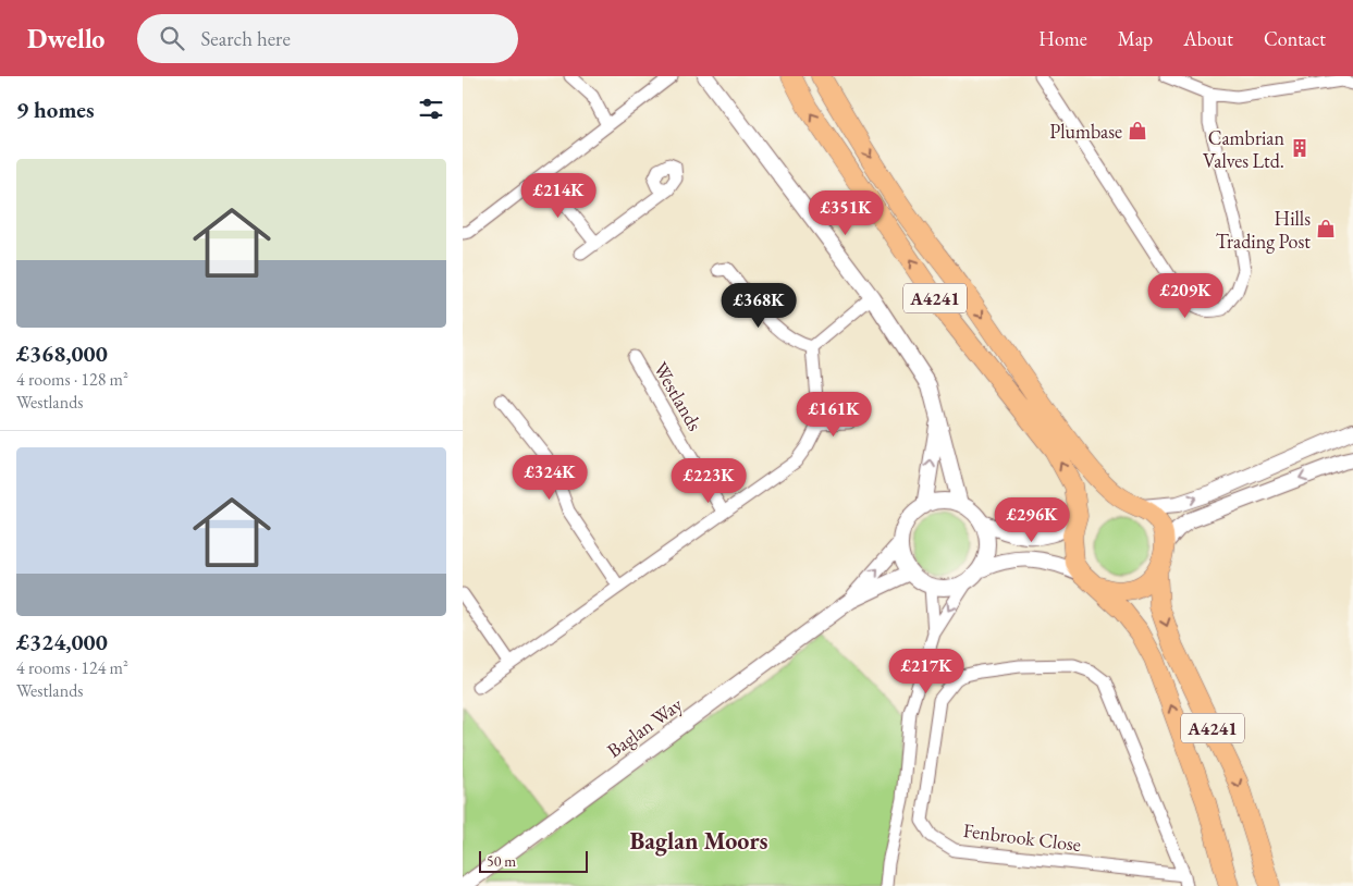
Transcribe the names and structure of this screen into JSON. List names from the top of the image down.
{
  "streets": {
    "main road": ["A4241"],
    "street": ["Westlands", "Baglan Way", "Fenbrook Close"]
  },
  "districts": ["Baglan Moors"],
  "places": {
    "shop": ["Plumbase", "Hills Trading Post"],
    "building": ["Cambrian Valves Ltd."]
  },
  "scale_bar": "50 m",
  "page": {
    "header": "Dwello",
    "search": "Search here",
    "nav": [
      "Home",
      "Map",
      "About",
      "Contact"
    ],
    "heading": "9 homes",
    "list": [
      {
        "name": "£368,000",
        "note": "4 rooms · 128 m² · Westlands"
      },
      {
        "name": "£324,000",
        "note": "4 rooms · 124 m² · Westlands"
      }
    ],
    "price": [
      "£214K",
      "£351K",
      "£209K",
      "£368K",
      "£161K",
      "£324K",
      "£223K",
      "£296K",
      "£217K"
    ],
    "scale": "50 m"
  }
}
